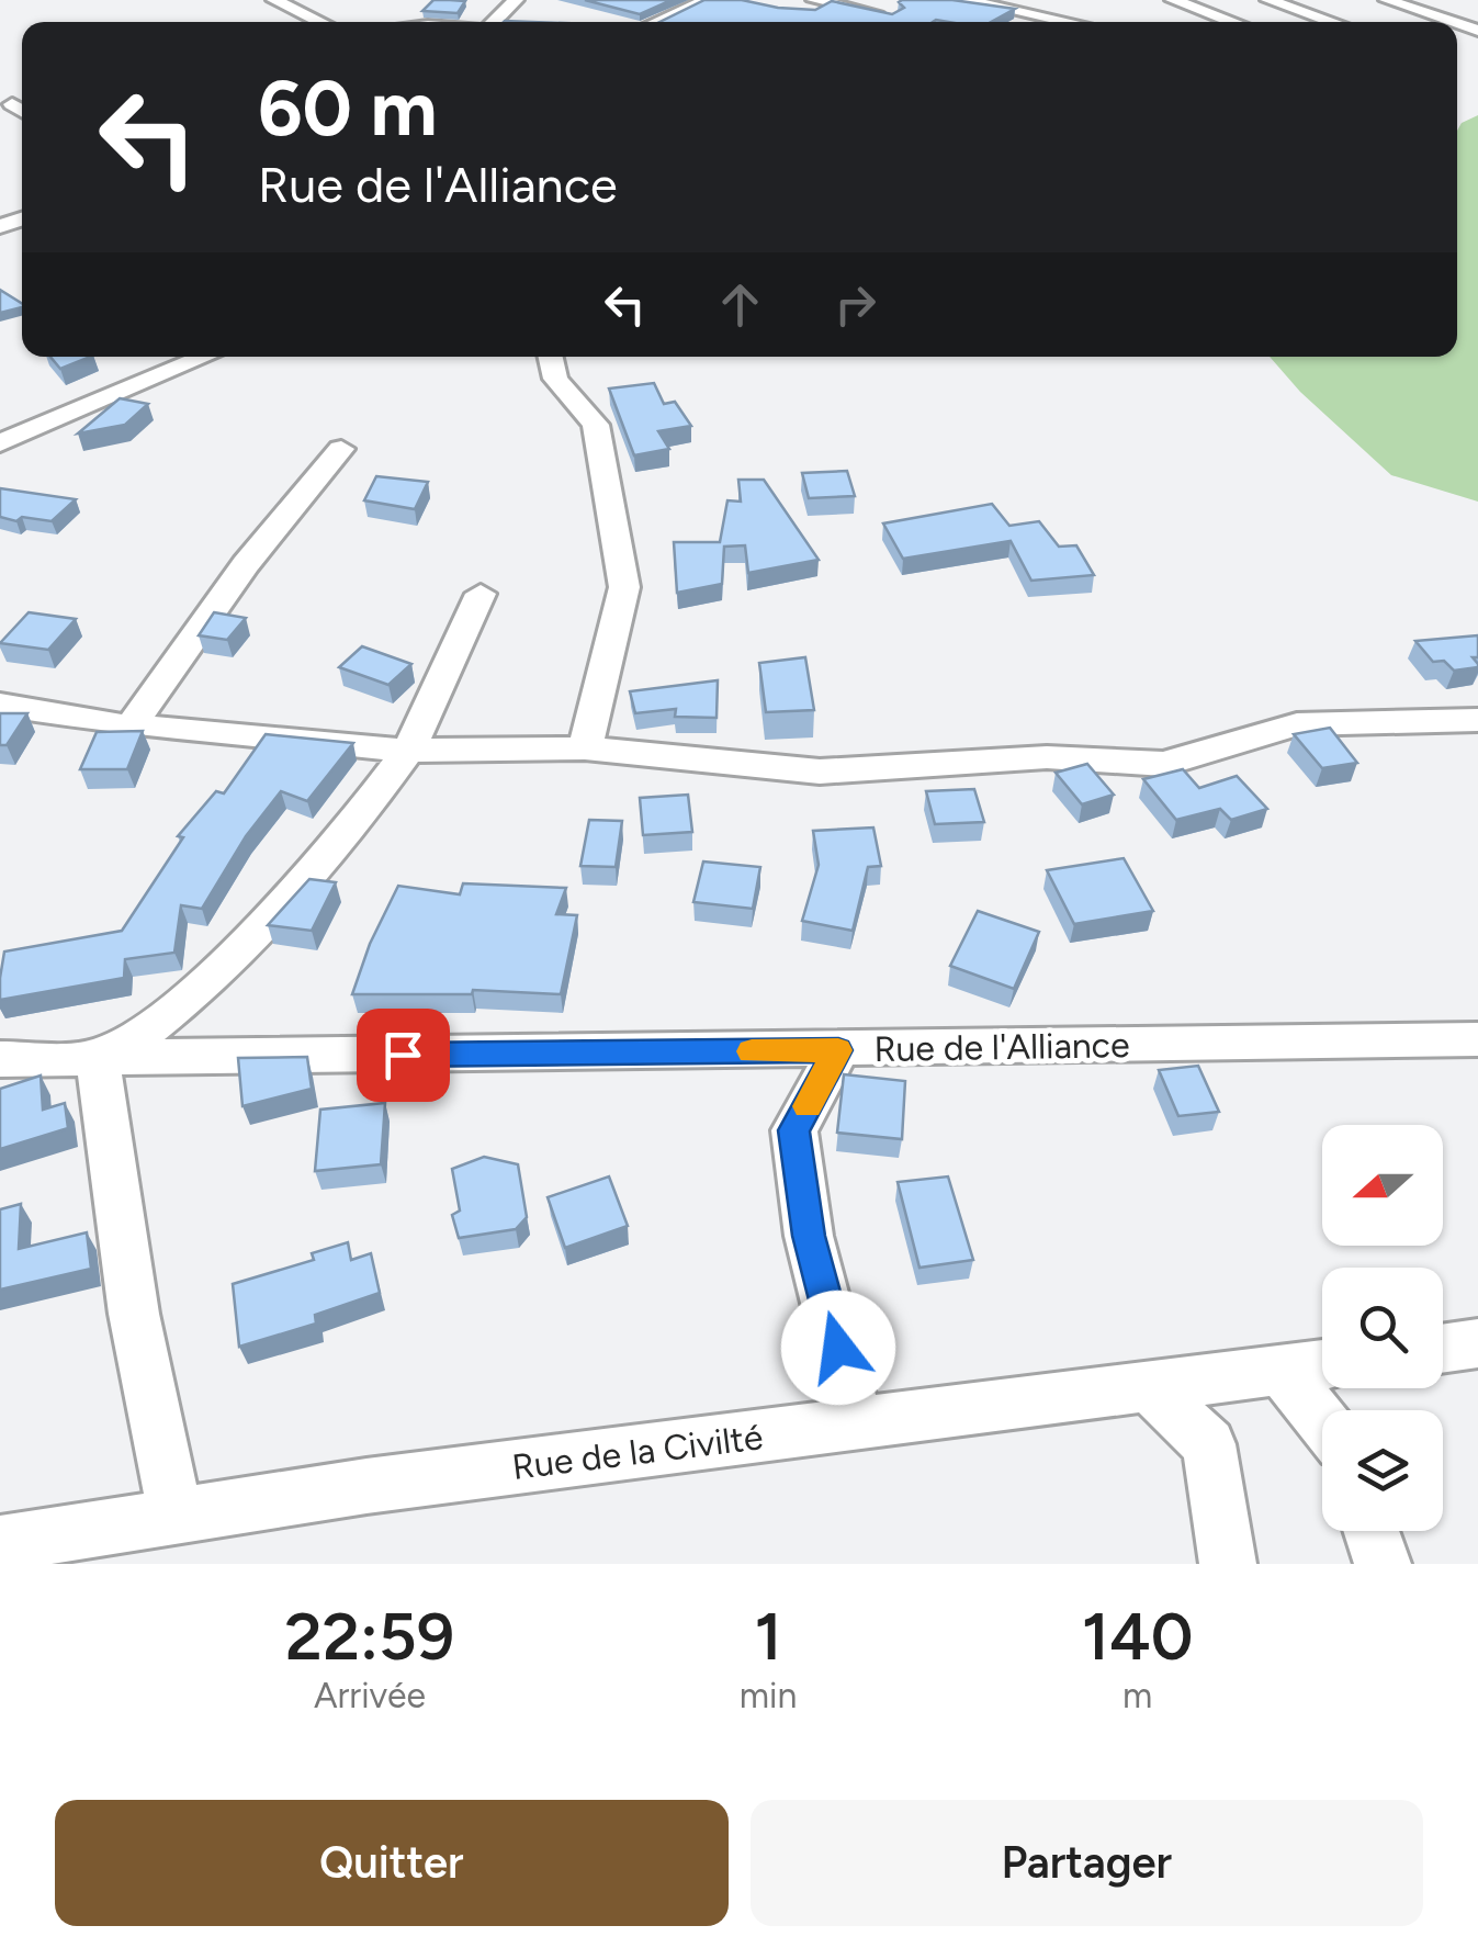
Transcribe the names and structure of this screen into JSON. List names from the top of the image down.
{
  "streets": {
    "street": ["Rue de l'Alliance", "Rue de la Civilté"]
  },
  "north": "left",
  "page": {
    "turn": ["60 m", "Rue de l'Alliance"],
    "eta": [
      "22:59",
      "Arrivée",
      "1",
      "min",
      "140",
      "m"
    ],
    "buttons": ["Quitter", "Partager"]
  }
}
